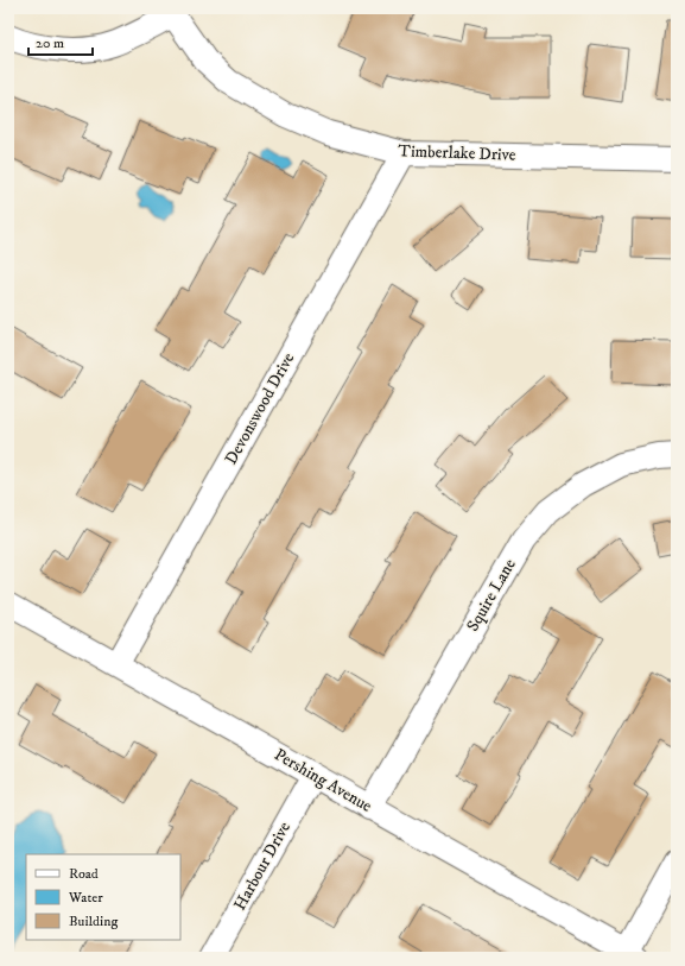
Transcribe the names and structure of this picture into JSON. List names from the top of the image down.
{
  "streets": {
    "street": [
      "Timberlake Drive",
      "Devonswood Drive",
      "Squire Lane",
      "Pershing Avenue",
      "Harbour Drive"
    ]
  },
  "crossings": [
    ["Timberlake Drive", "Devonswood Drive"],
    ["Devonswood Drive", "Pershing Avenue"],
    ["Squire Lane", "Pershing Avenue"],
    ["Pershing Avenue", "Harbour Drive"]
  ],
  "legend": ["Road", "Water", "Building"],
  "scale_bar": "20 m"
}
